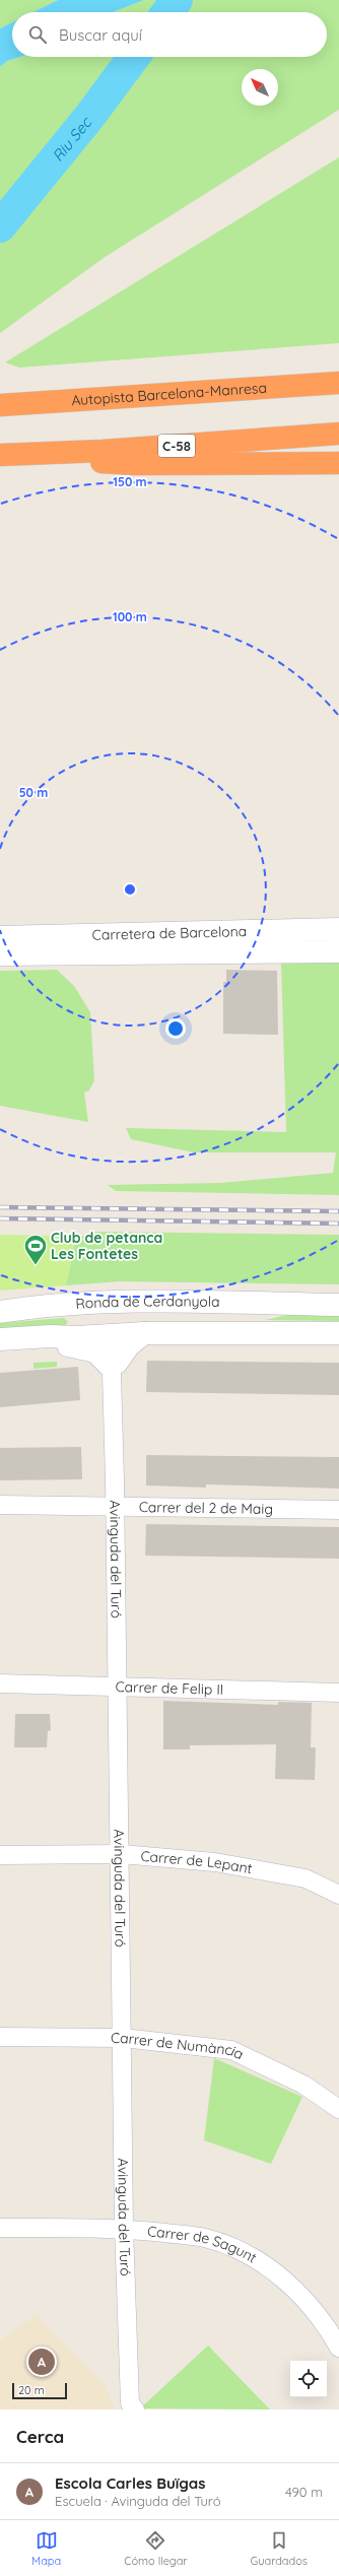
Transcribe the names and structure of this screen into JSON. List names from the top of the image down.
{
  "streets": {
    "highway": ["Autopista Barcelona-Manresa", "C-58"],
    "street": [
      "Carretera de Barcelona",
      "Ronda de Cerdanyola",
      "Carrer del 2 de Maig",
      "Avinguda del Turó",
      "Carrer de Felip II",
      "Carrer de Lepant",
      "Carrer de Numància",
      "Carrer de Sagunt"
    ]
  },
  "crossings": [
    ["Ronda de Cerdanyola", "Avinguda del Turó"],
    ["Carrer del 2 de Maig", "Avinguda del Turó"],
    ["Avinguda del Turó", "Carrer de Felip II"],
    ["Avinguda del Turó", "Carrer de Lepant"],
    ["Avinguda del Turó", "Carrer de Numància"],
    ["Avinguda del Turó", "Carrer de Sagunt"]
  ],
  "water": ["Riu Sec"],
  "places": {
    "sports": ["Club de petanca Les Fontetes"]
  },
  "scale_bar": "20 m",
  "north": "top left",
  "page": {
    "search": "Buscar aquí",
    "pins": "A",
    "scale": "20 m",
    "heading": "Cerca",
    "list": [
      {
        "mark": "A",
        "name": "Escola Carles Buïgas",
        "note": "Escuela · Avinguda del Turó",
        "value": "490 m"
      }
    ],
    "nav": ["Mapa", "Cómo llegar", "Guardados"]
  },
  "rings": ["150 m", "100 m", "50 m"]
}
